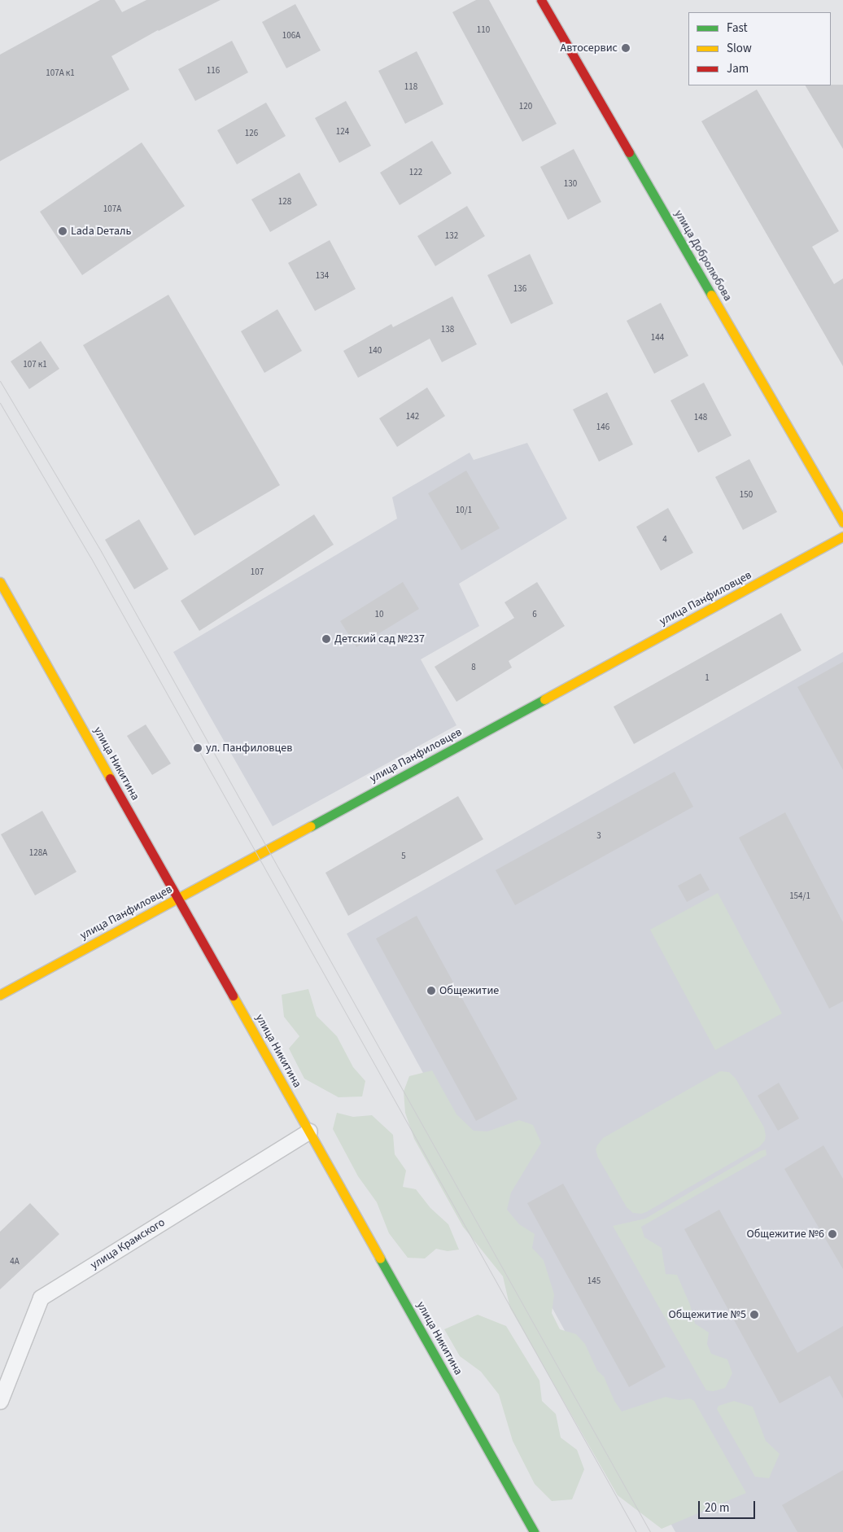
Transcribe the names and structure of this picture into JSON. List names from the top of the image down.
{
  "streets": {
    "street": [
      "улица Добролюбова",
      "улица Панфиловцев",
      "улица Никитина",
      "улица Крамского"
    ]
  },
  "crossings": [
    ["улица Панфиловцев", "улица Никитина"],
    ["улица Никитина", "улица Крамского"]
  ],
  "places": [
    "Автосервис",
    "Lada Dеталь",
    "Детский сад №237",
    "ул. Панфиловцев",
    "Общежитие",
    "Общежитие №6",
    "Общежитие №5"
  ],
  "house_numbers": [
    "110",
    "106А",
    "116",
    "107А к1",
    "118",
    "120",
    "124",
    "126",
    "122",
    "130",
    "128",
    "107А",
    "132",
    "134",
    "136",
    "138",
    "144",
    "140",
    "107 к1",
    "142",
    "148",
    "146",
    "150",
    "10/1",
    "4",
    "107",
    "10",
    "6",
    "8",
    "1",
    "3",
    "128А",
    "5",
    "154/1",
    "4А",
    "145"
  ],
  "legend": ["Fast", "Slow", "Jam"],
  "scale_bar": "20 m"
}
